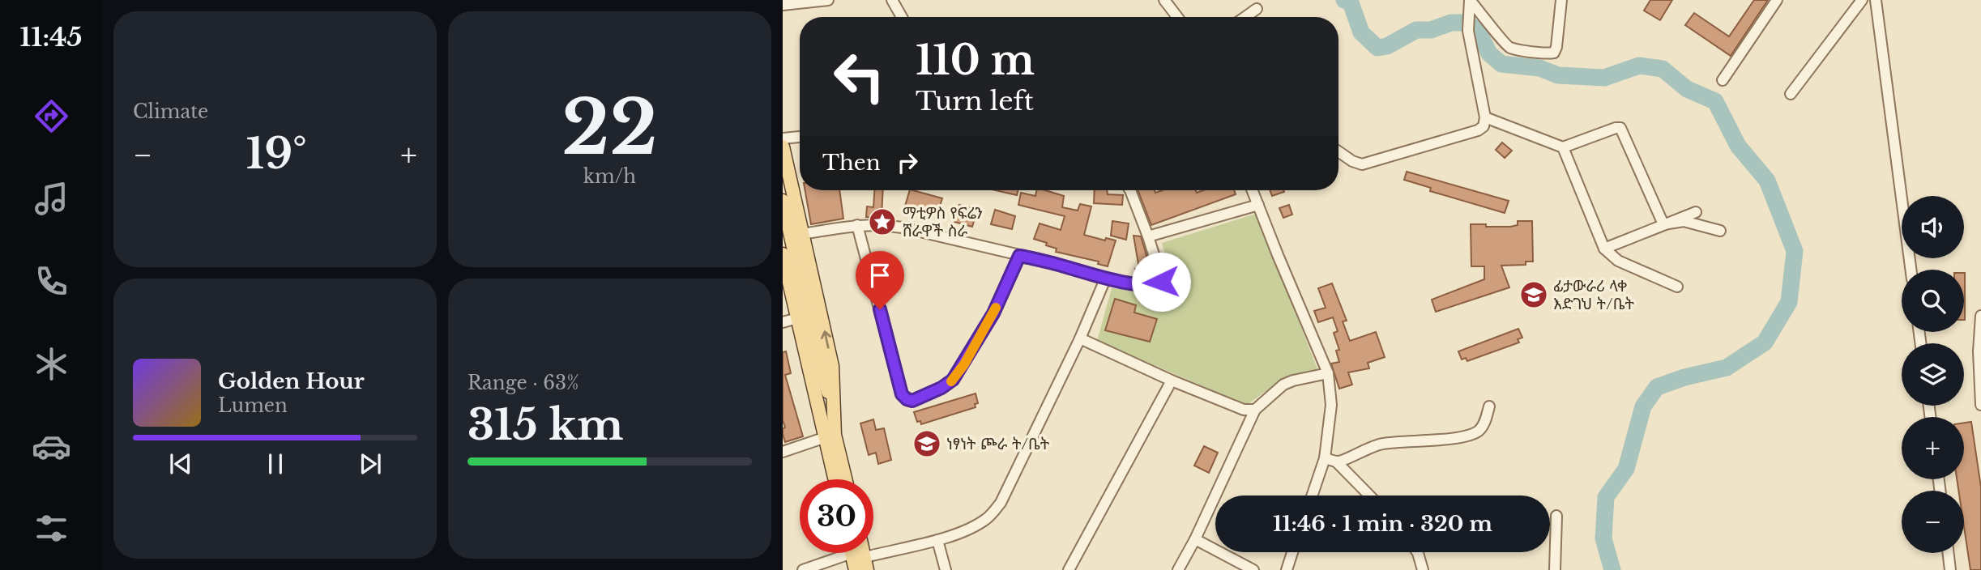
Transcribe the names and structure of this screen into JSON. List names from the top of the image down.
{
  "places": {
    "place": ["ማቲዎስ የፍሬን ሸራዋች ስራ"],
    "school or university": ["ፊታውራሪ ላቀ እድገህ ት/ቤት", "ነፃነት ጮራ ት/ቤት"]
  },
  "page": {
    "tabs": "11:45",
    "tile": [
      "Climate",
      ["22", "km/h"],
      ["Range · 63%", "315 km"]
    ],
    "turn": ["110 m", "Turn left"],
    "heat": ["−", "19°", "+"],
    "then": "Then",
    "map_buttons": ["+", "−"],
    "song": ["Golden Hour", "Lumen"],
    "limit": "30",
    "trip": "11:46 · 1 min · 320 m"
  }
}
